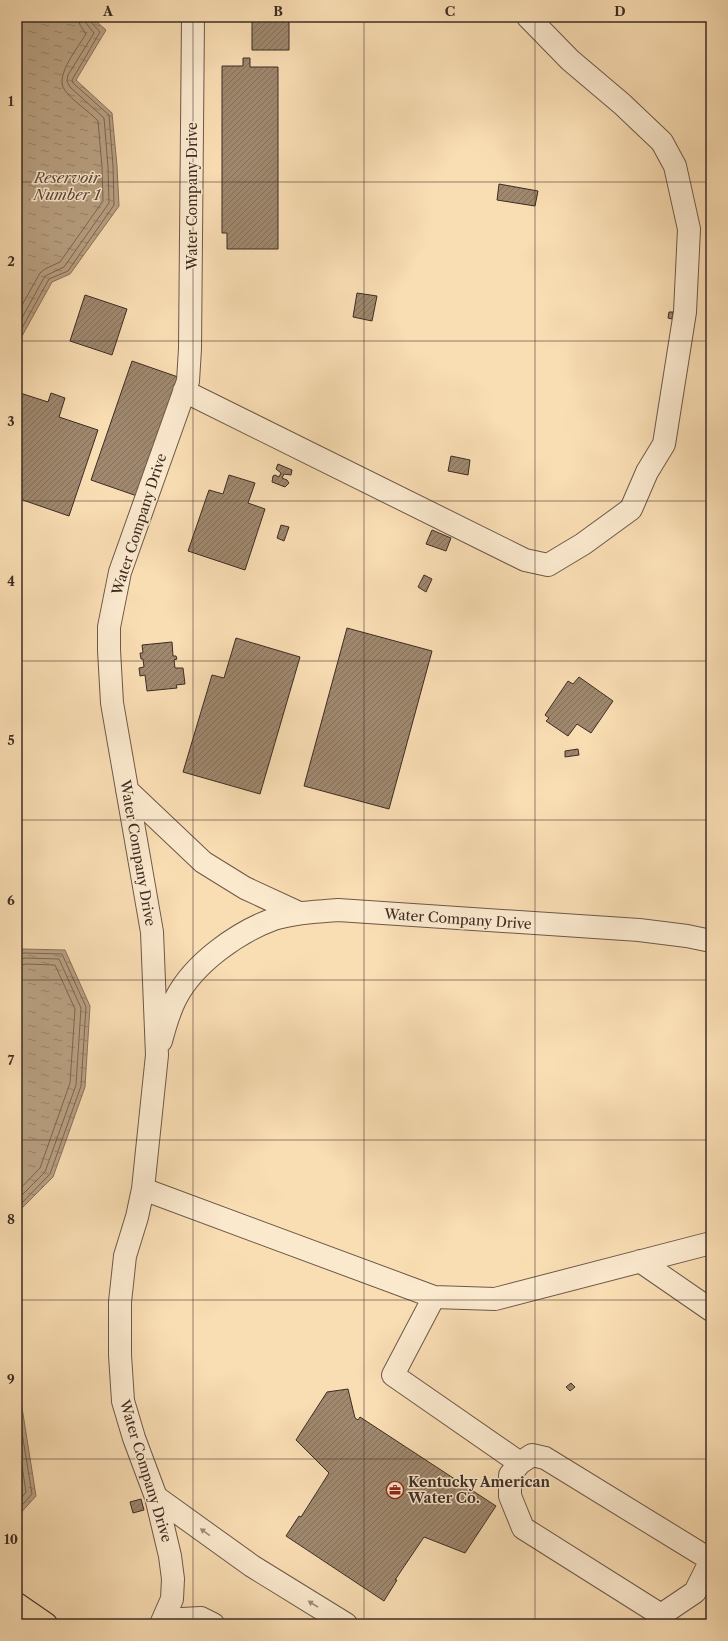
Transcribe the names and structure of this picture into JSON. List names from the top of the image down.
{
  "streets": {
    "street": ["Water Company Drive"]
  },
  "water": ["Reservoir Number 1"],
  "places": {
    "office": ["Kentucky American Water Co."]
  },
  "grid": {
    "columns": [
      "A",
      "B",
      "C",
      "D"
    ],
    "rows": [
      "1",
      "2",
      "3",
      "4",
      "5",
      "6",
      "7",
      "8",
      "9",
      "10"
    ]
  }
}
